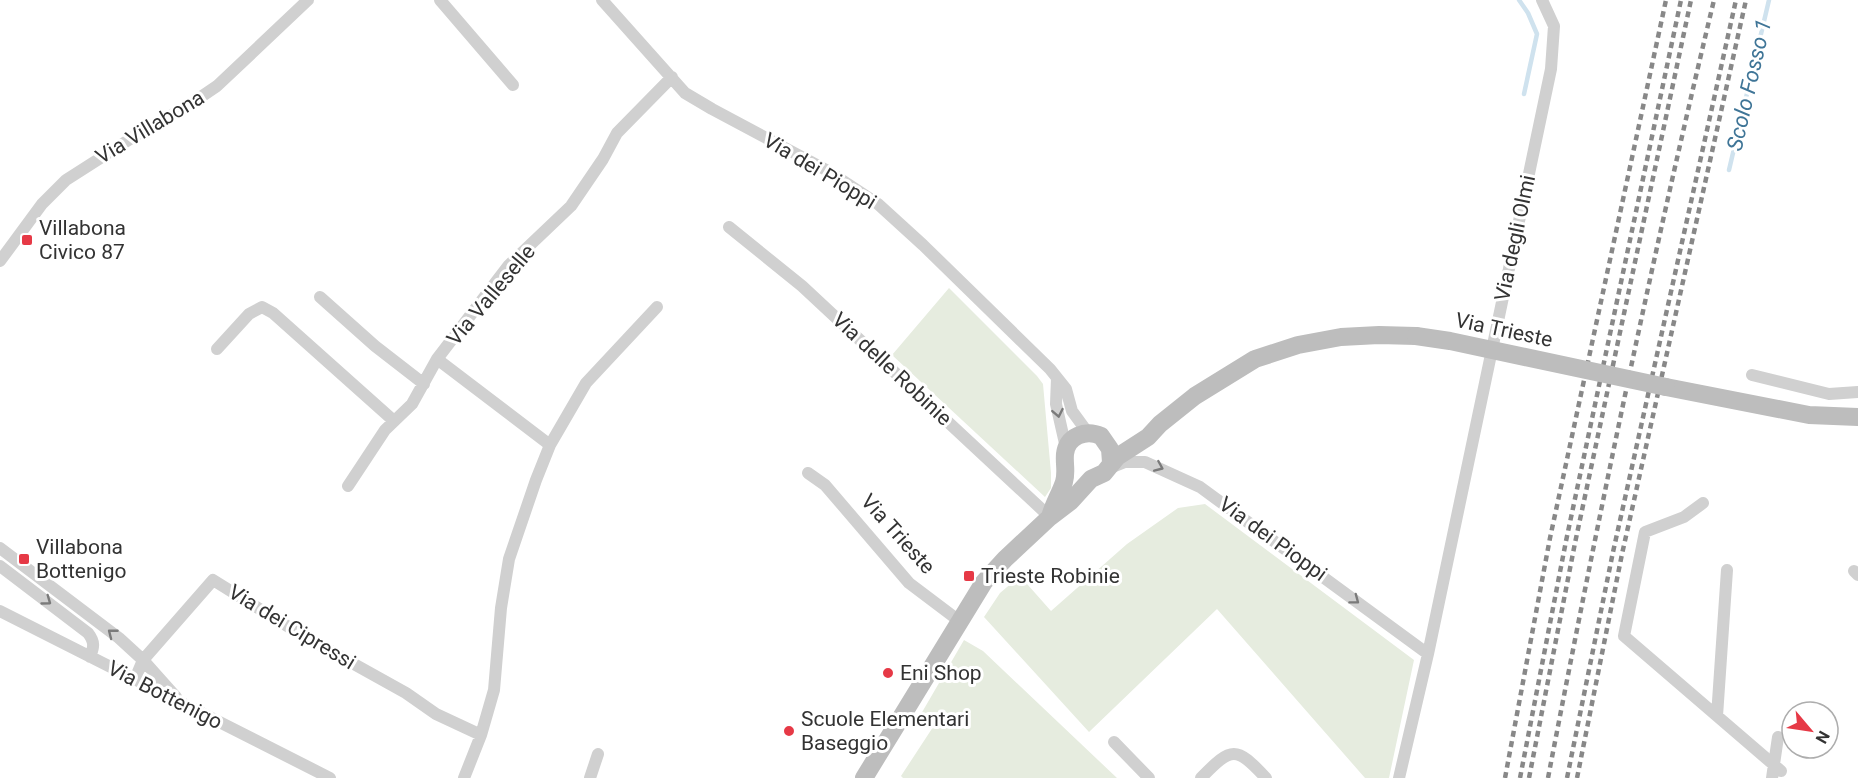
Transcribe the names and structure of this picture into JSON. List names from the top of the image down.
{
  "streets": {
    "street": [
      "Via Villabona",
      "Via dei Pioppi",
      "Via degli Olmi",
      "Via Valleselle",
      "Via Trieste",
      "Via delle Robinie",
      "Via dei Cipressi",
      "Via Bottenigo"
    ]
  },
  "crossings": [
    ["Via dei Pioppi", "Via degli Olmi"],
    ["Via dei Pioppi", "Via Valleselle"],
    ["Via dei Pioppi", "Via Trieste"],
    ["Via Trieste", "Via delle Robinie"],
    ["Via dei Cipressi", "Via Bottenigo"]
  ],
  "one_way": ["Via dei Pioppi"],
  "water": ["Scolo Fosso 1"],
  "places": {
    "transit": ["Villabona Civico 87", "Villabona Bottenigo", "Trieste Robinie"],
    "other": ["Eni Shop", "Scuole Elementari Baseggio"]
  },
  "north": "bottom right"
}
